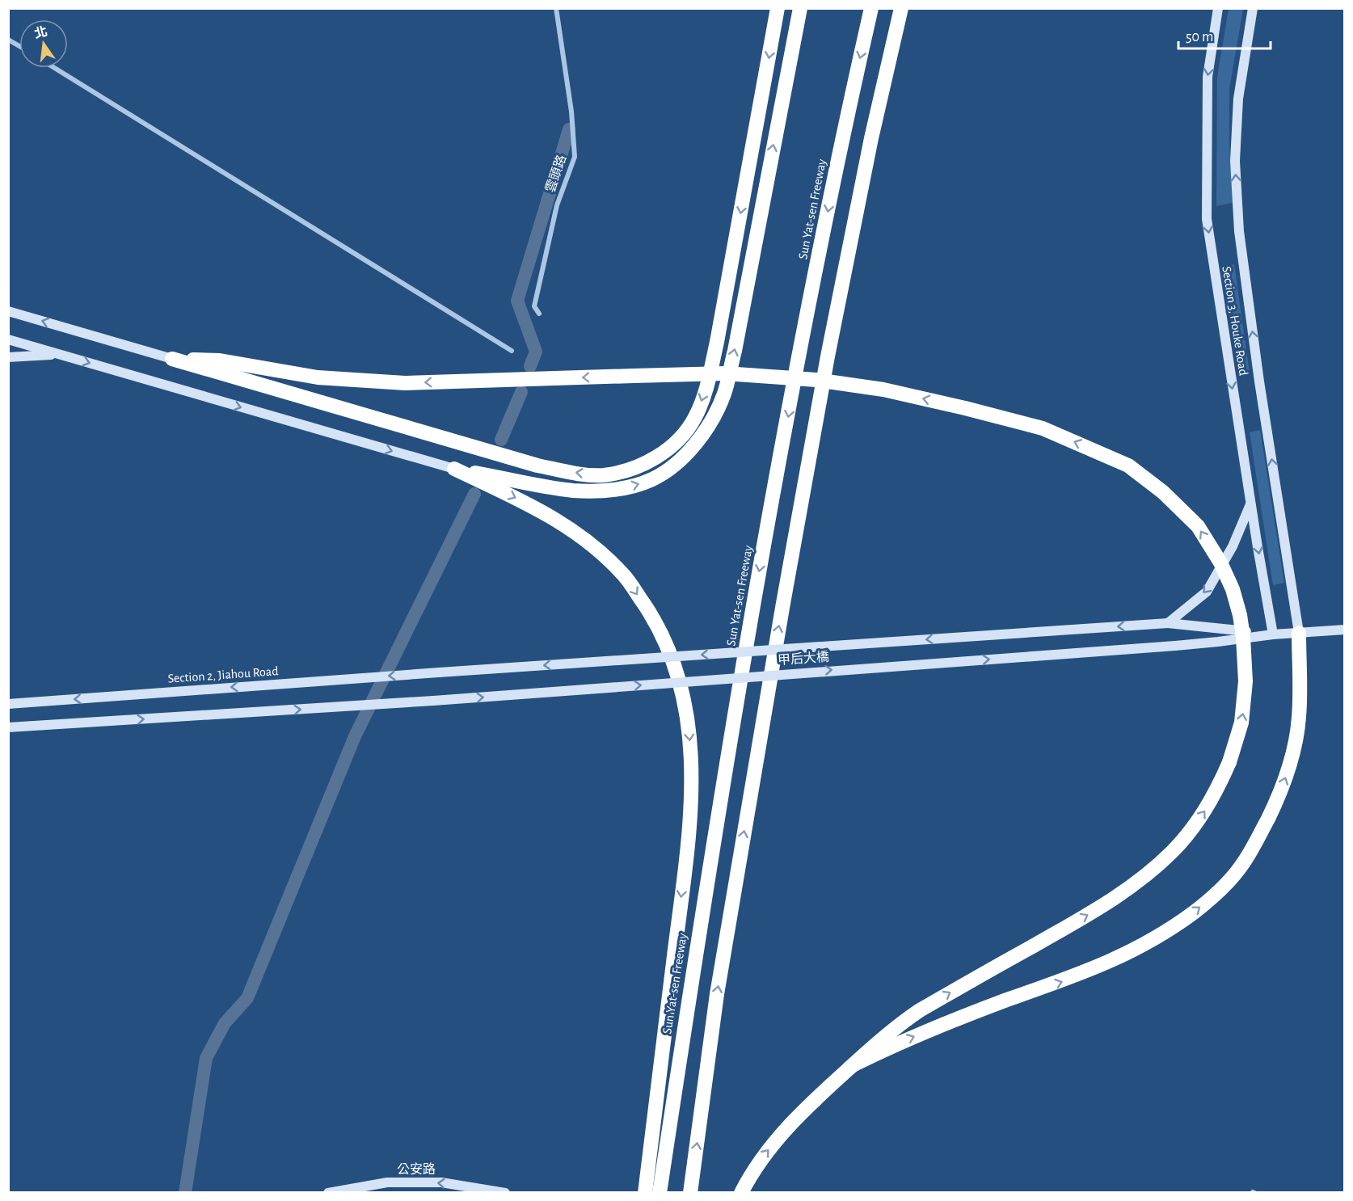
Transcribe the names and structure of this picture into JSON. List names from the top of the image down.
{
  "streets": {
    "highway": ["Sun Yat-sen Freeway"],
    "main road": [
      "Section 3, Houke Road",
      "甲后大橋",
      "Section 2, Jiahou Road",
      "公安路"
    ],
    "street": ["雲頭路"]
  },
  "crossings": [
    ["Section 3, Houke Road", "甲后大橋"],
    ["甲后大橋", "Section 2, Jiahou Road"]
  ],
  "one_way": ["Section 2, Jiahou Road", "公安路"],
  "scale_bar": "50 m",
  "north": "top"
}
